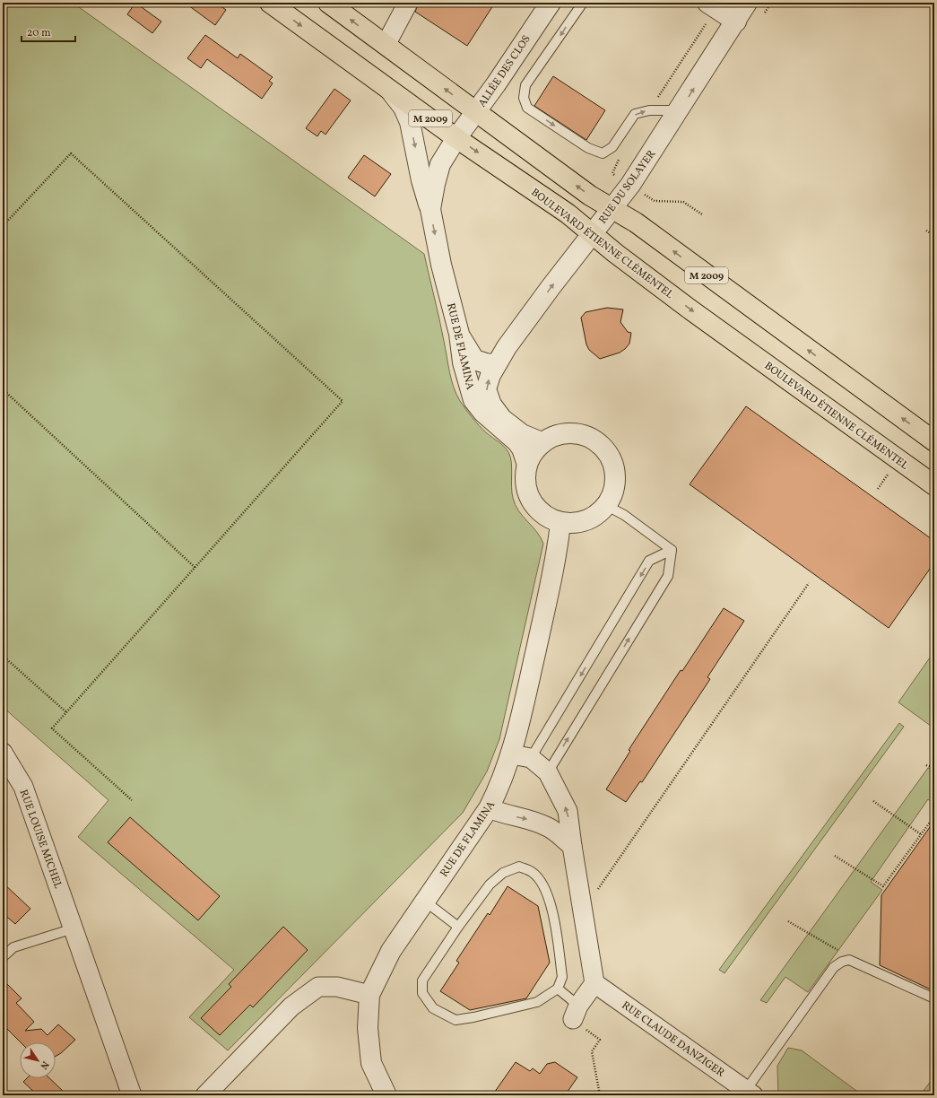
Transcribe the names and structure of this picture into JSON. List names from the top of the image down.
{
  "streets": {
    "main road": ["M 2009", "BOULEVARD ÉTIENNE CLÉMENTEL"],
    "street": [
      "ALLÉE DES CLOS",
      "RUE DU SOLAYER",
      "RUE DE FLAMINA",
      "RUE LOUISE MICHEL",
      "RUE CLAUDE DANZIGER"
    ]
  },
  "crossings": [
    ["ALLÉE DES CLOS", "M 2009"],
    ["ALLÉE DES CLOS", "BOULEVARD ÉTIENNE CLÉMENTEL"],
    ["ALLÉE DES CLOS", "RUE DE FLAMINA"],
    ["M 2009", "RUE DU SOLAYER"],
    ["RUE DU SOLAYER", "BOULEVARD ÉTIENNE CLÉMENTEL"],
    ["RUE DU SOLAYER", "RUE DE FLAMINA"],
    ["BOULEVARD ÉTIENNE CLÉMENTEL", "RUE DE FLAMINA"]
  ],
  "one_way": ["RUE DU SOLAYER"],
  "scale_bar": "20 m",
  "north": "bottom right"
}
